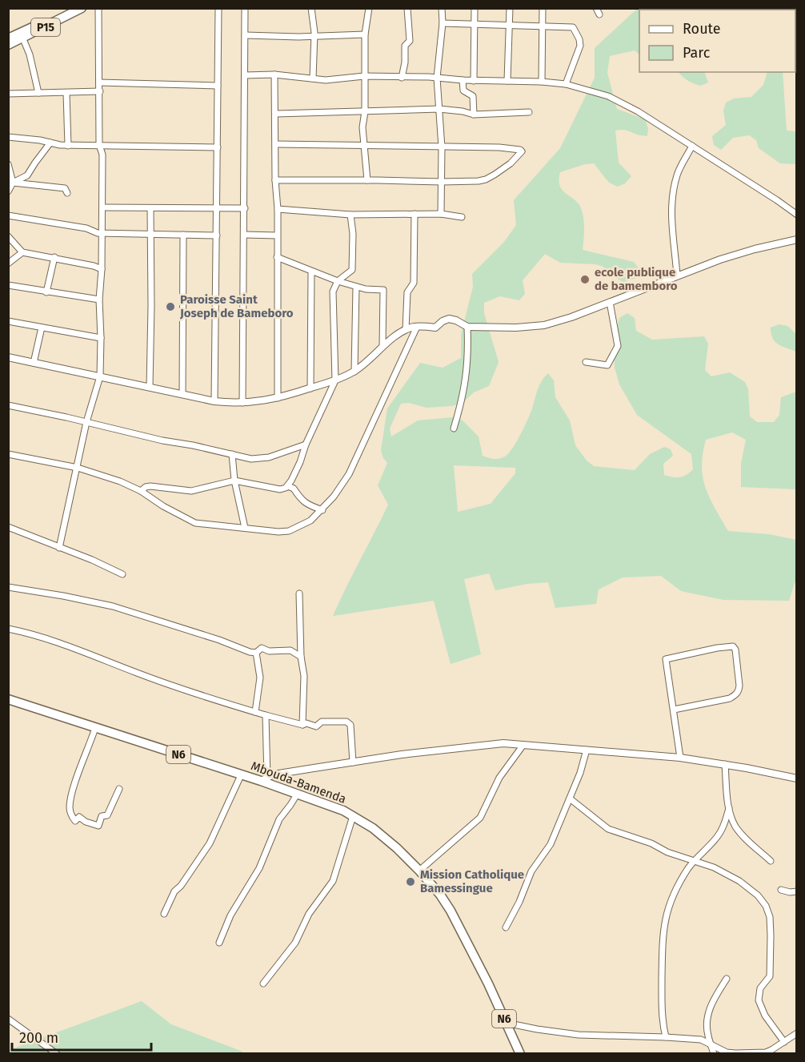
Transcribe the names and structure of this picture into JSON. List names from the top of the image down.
{
  "streets": {
    "main road": ["P15", "N6", "Mbouda-Bamenda"]
  },
  "places": ["ecole publique de bamemboro", "Paroisse Saint Joseph de Bameboro", "Mission Catholique Bamessingue"],
  "legend": ["Route", "Parc"],
  "scale_bar": "200 m"
}
